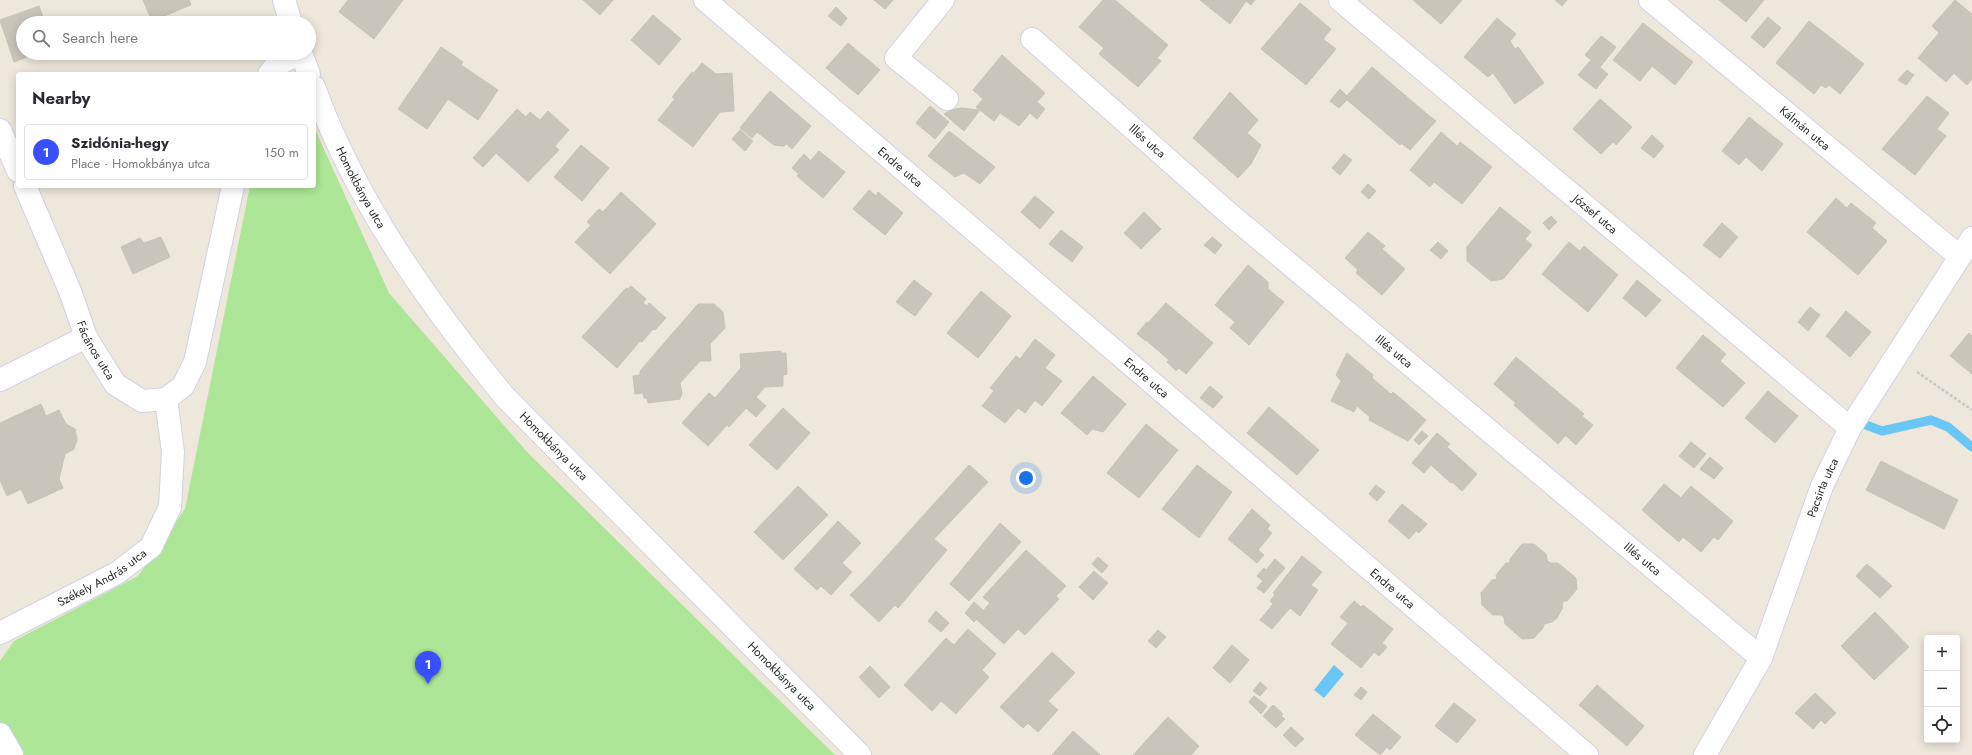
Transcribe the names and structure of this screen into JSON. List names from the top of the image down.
{
  "streets": {
    "street": [
      "Kálmán utca",
      "Illés utca",
      "Endre utca",
      "Homokbánya utca",
      "József utca",
      "Fácános utca",
      "Pacsirta utca",
      "Székely András utca"
    ]
  },
  "crossings": [
    ["Kálmán utca", "Pacsirta utca"],
    ["Illés utca", "Pacsirta utca"],
    ["József utca", "Pacsirta utca"],
    ["Fácános utca", "Székely András utca"]
  ],
  "page": {
    "search": "Search here",
    "heading": "Nearby",
    "list": [
      {
        "mark": "1",
        "name": "Szidónia-hegy",
        "note": "Place · Homokbánya utca",
        "value": "150 m"
      }
    ],
    "map_buttons": ["+", "−"],
    "pins": "1"
  }
}
